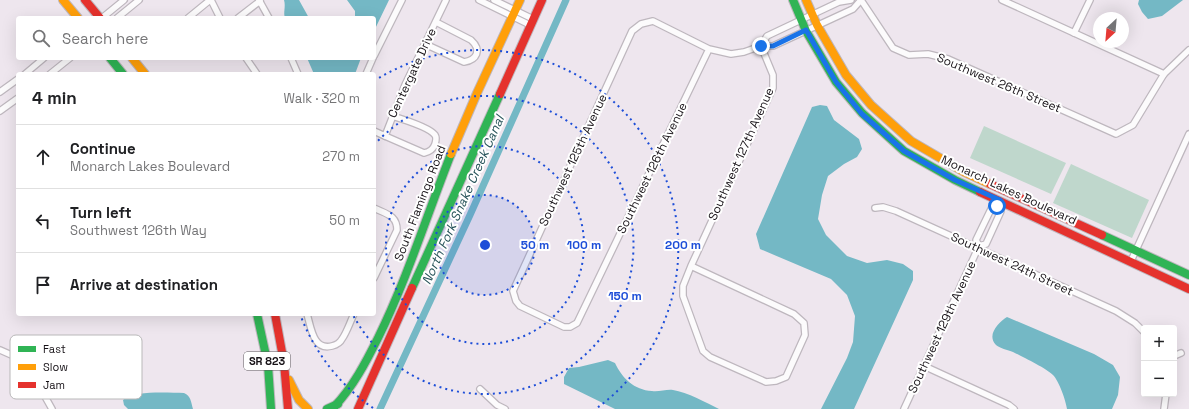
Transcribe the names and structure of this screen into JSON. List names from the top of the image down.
{
  "streets": {
    "main road": ["Monarch Lakes Boulevard", "South Flamingo Road", "SR 823"],
    "street": [
      "Centergate Drive",
      "Southwest 26th Street",
      "Southwest 127th Avenue",
      "Southwest 125th Avenue",
      "Southwest 126th Avenue",
      "Southwest 24th Street",
      "Southwest 129th Avenue"
    ]
  },
  "crossings": [
    ["Southwest 125th Avenue", "Southwest 126th Avenue"],
    ["Monarch Lakes Boulevard", "Southwest 129th Avenue"],
    ["Southwest 24th Street", "Southwest 129th Avenue"]
  ],
  "water": ["North Fork Snake Creek Canal"],
  "legend": ["Fast", "Slow", "Jam"],
  "north": "bottom left",
  "page": {
    "search": "Search here",
    "heading": ["4 min", "Walk · 320 m"],
    "list": [
      ["Continue", "Monarch Lakes Boulevard", "270 m"],
      ["Turn left", "Southwest 126th Way", "50 m"],
      "Arrive at destination"
    ],
    "map_buttons": ["+", "−"]
  },
  "rings": [
    "50 m",
    "100 m",
    "200 m",
    "150 m"
  ]
}
